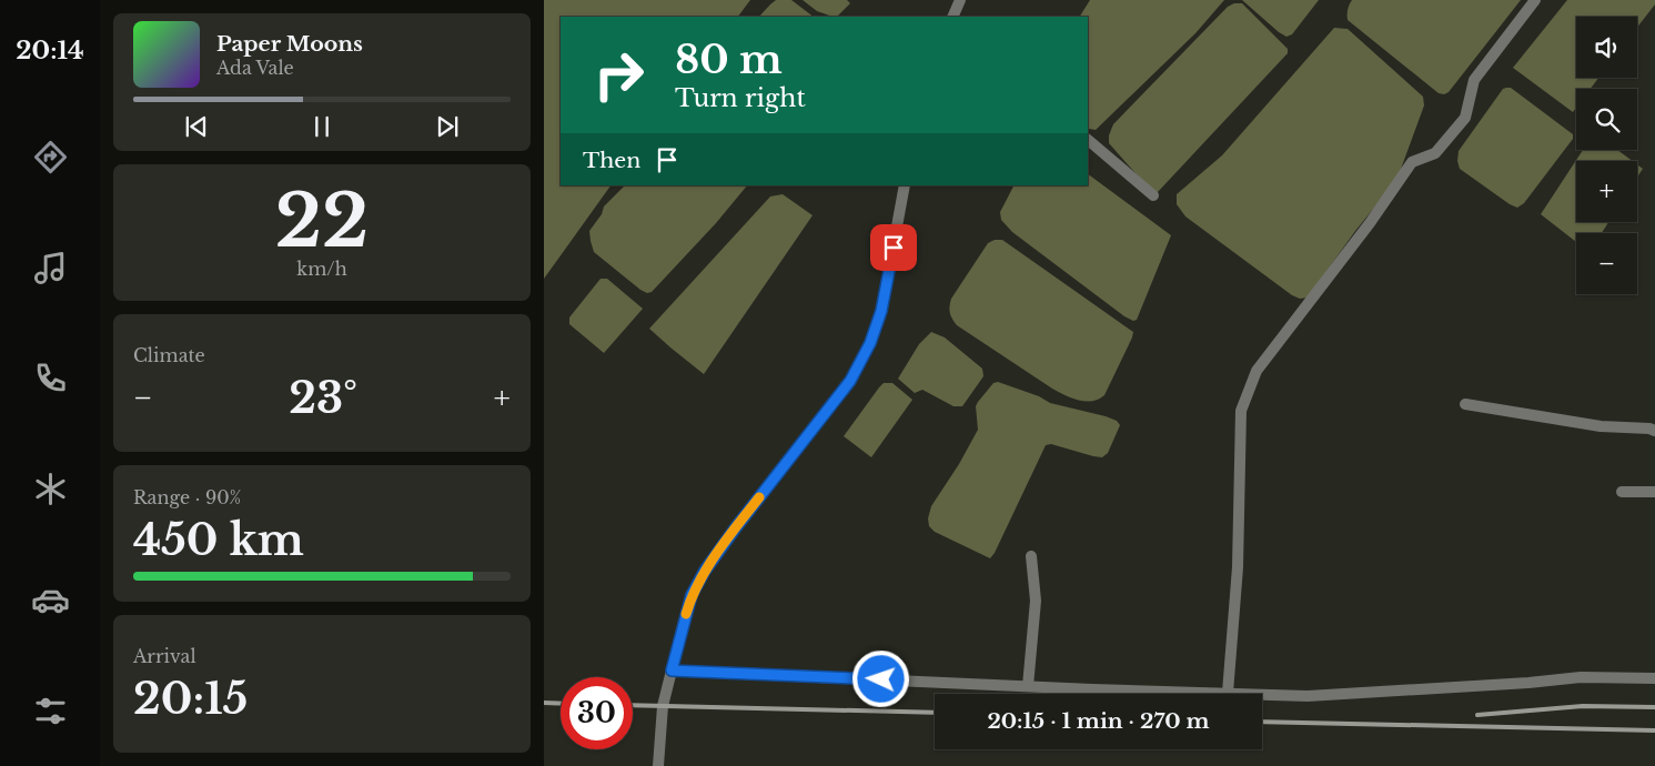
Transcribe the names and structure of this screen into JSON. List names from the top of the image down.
{
  "page": {
    "tabs": "20:14",
    "map_buttons": ["+", "−"],
    "turn": ["80 m", "Turn right"],
    "song": ["Paper Moons", "Ada Vale"],
    "then": "Then",
    "tile": [
      ["22", "km/h"],
      "Climate",
      ["Range · 90%", "450 km"],
      ["Arrival", "20:15"]
    ],
    "heat": ["−", "23°", "+"],
    "limit": "30",
    "trip": "20:15 · 1 min · 270 m"
  }
}
